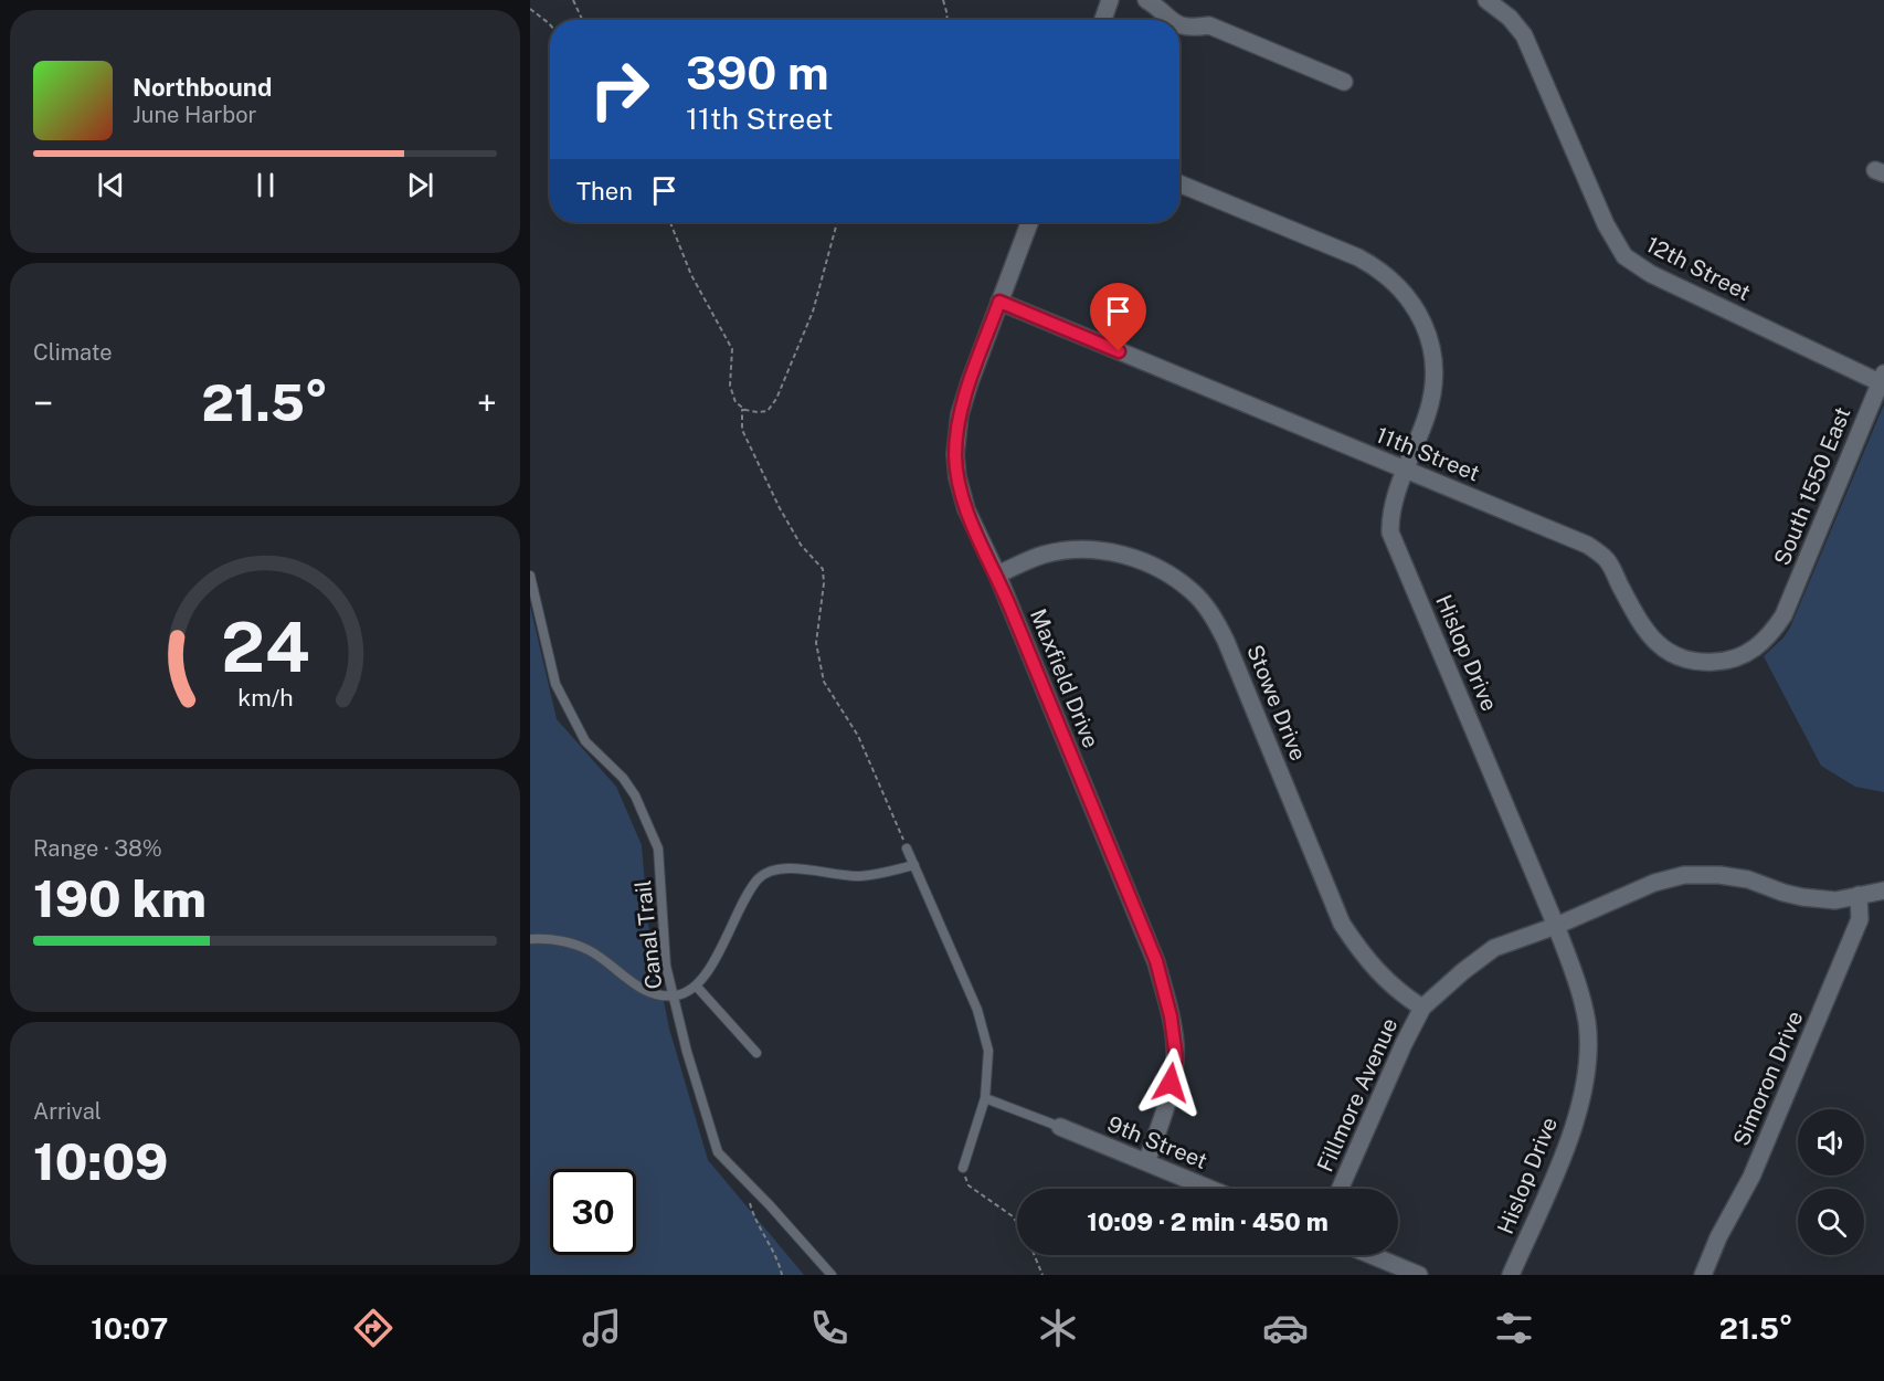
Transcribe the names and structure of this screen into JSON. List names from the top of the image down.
{
  "streets": {
    "street": [
      "12th Street",
      "11th Street",
      "South 1550 East",
      "Hislop Drive",
      "Maxfield Drive",
      "Stowe Drive",
      "Simoron Drive",
      "Fillmore Avenue",
      "9th Street"
    ],
    "lane": ["Canal Trail"]
  },
  "crossings": [
    ["12th Street", "South 1550 East"],
    ["11th Street", "South 1550 East"],
    ["11th Street", "Hislop Drive"],
    ["11th Street", "Maxfield Drive"],
    ["Hislop Drive", "Fillmore Avenue"],
    ["Maxfield Drive", "Stowe Drive"],
    ["Maxfield Drive", "9th Street"],
    ["Stowe Drive", "Fillmore Avenue"],
    ["Simoron Drive", "Fillmore Avenue"]
  ],
  "page": {
    "turn": ["390 m", "11th Street"],
    "song": ["Northbound", "June Harbor"],
    "then": "Then",
    "tile": [
      "Climate",
      ["Range · 38%", "190 km"],
      ["Arrival", "10:09"]
    ],
    "heat": ["−", "21.5°", "+"],
    "limit": "30",
    "trip": "10:09 · 2 min · 450 m",
    "tabs": ["10:07", "21.5°"],
    "gauge": ["24", "km/h"]
  }
}
